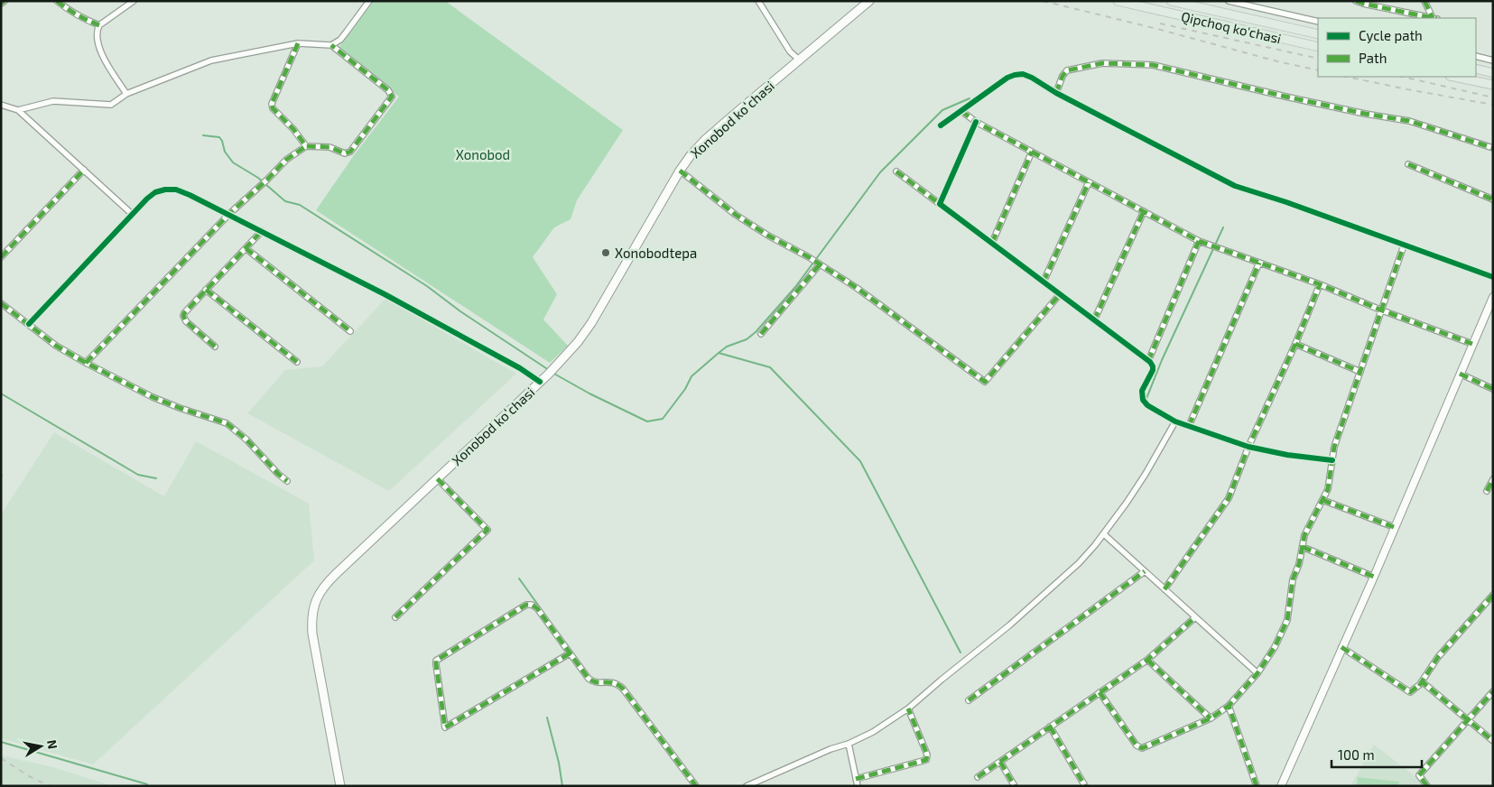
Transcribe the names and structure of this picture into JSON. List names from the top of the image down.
{
  "streets": {
    "main road": ["Qipchoq ko'chasi", "Xonobod koʻchasi"]
  },
  "parks": ["Xonobod"],
  "places": ["Xonobodtepa"],
  "legend": ["Cycle path", "Path"],
  "scale_bar": "100 m",
  "north": "right"
}
